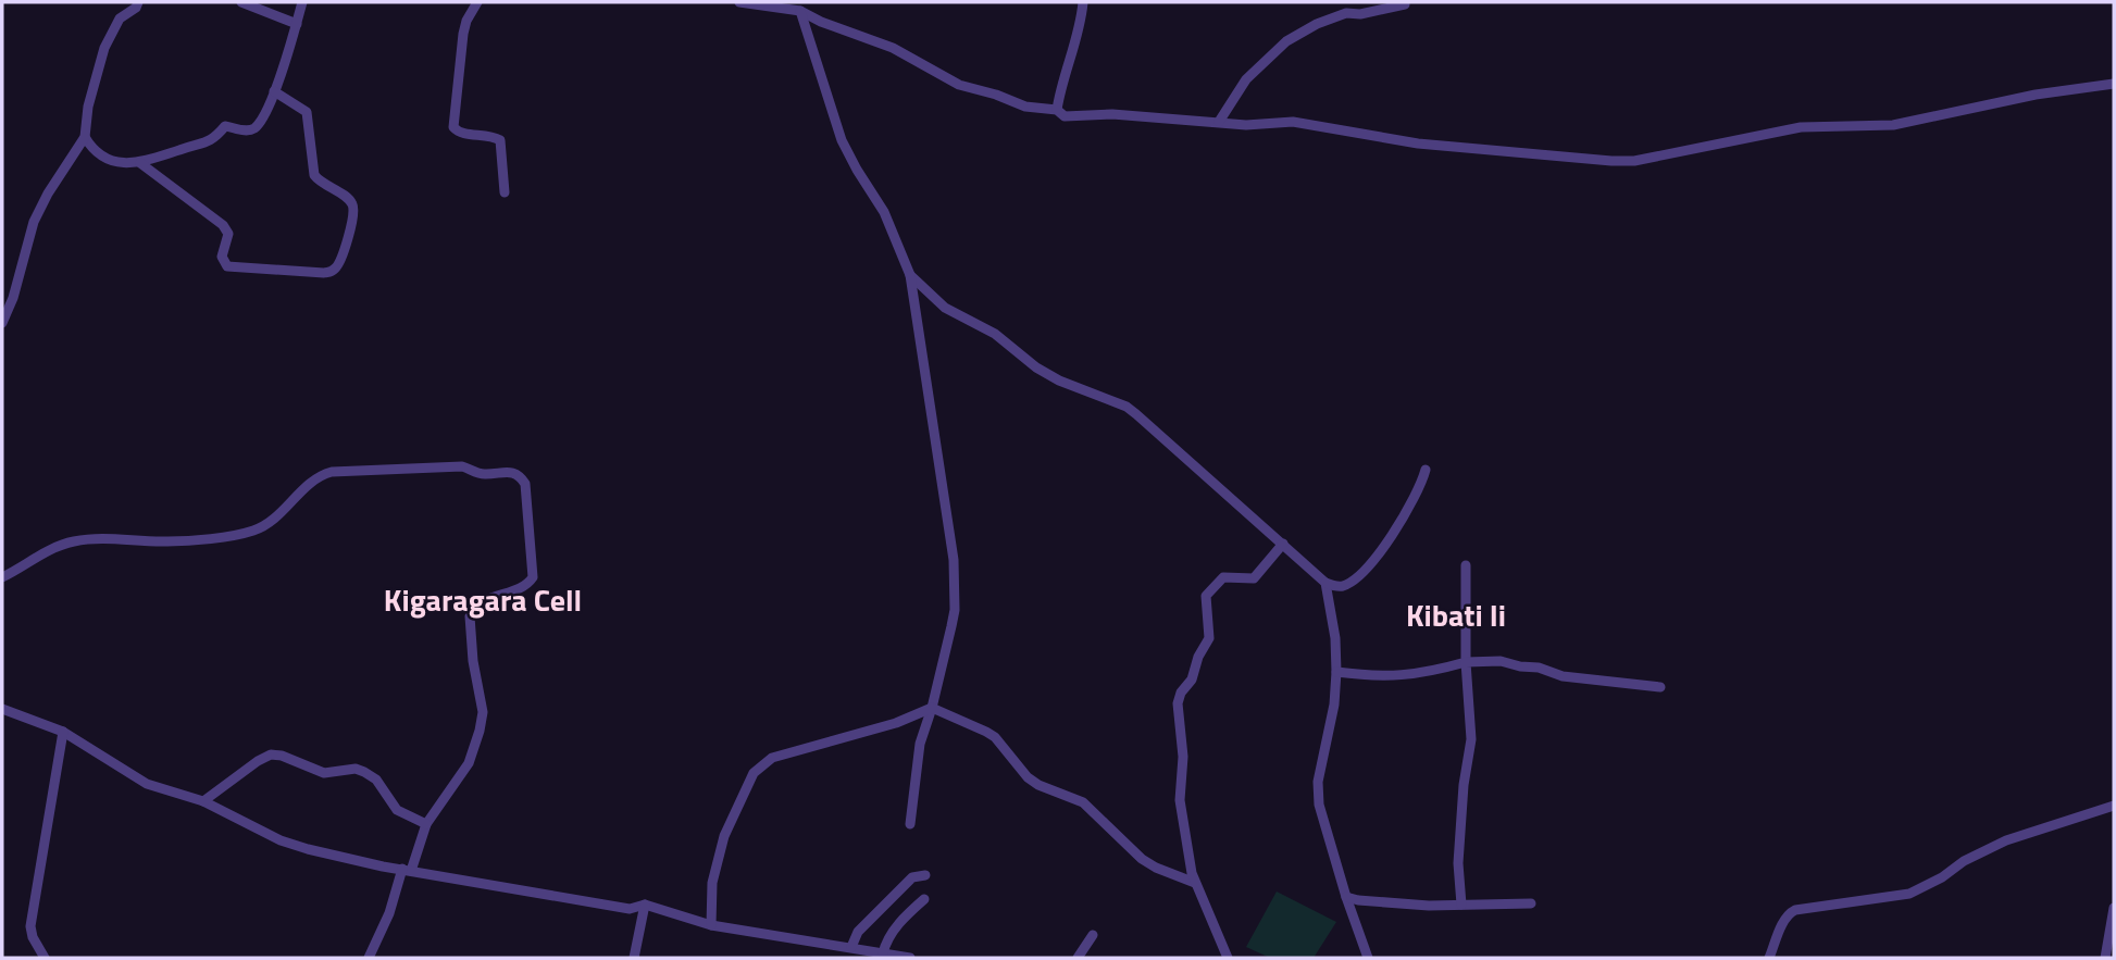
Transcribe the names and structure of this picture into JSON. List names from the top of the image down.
{
  "districts": ["Kigaragara Cell", "Kibati Ii"]
}
